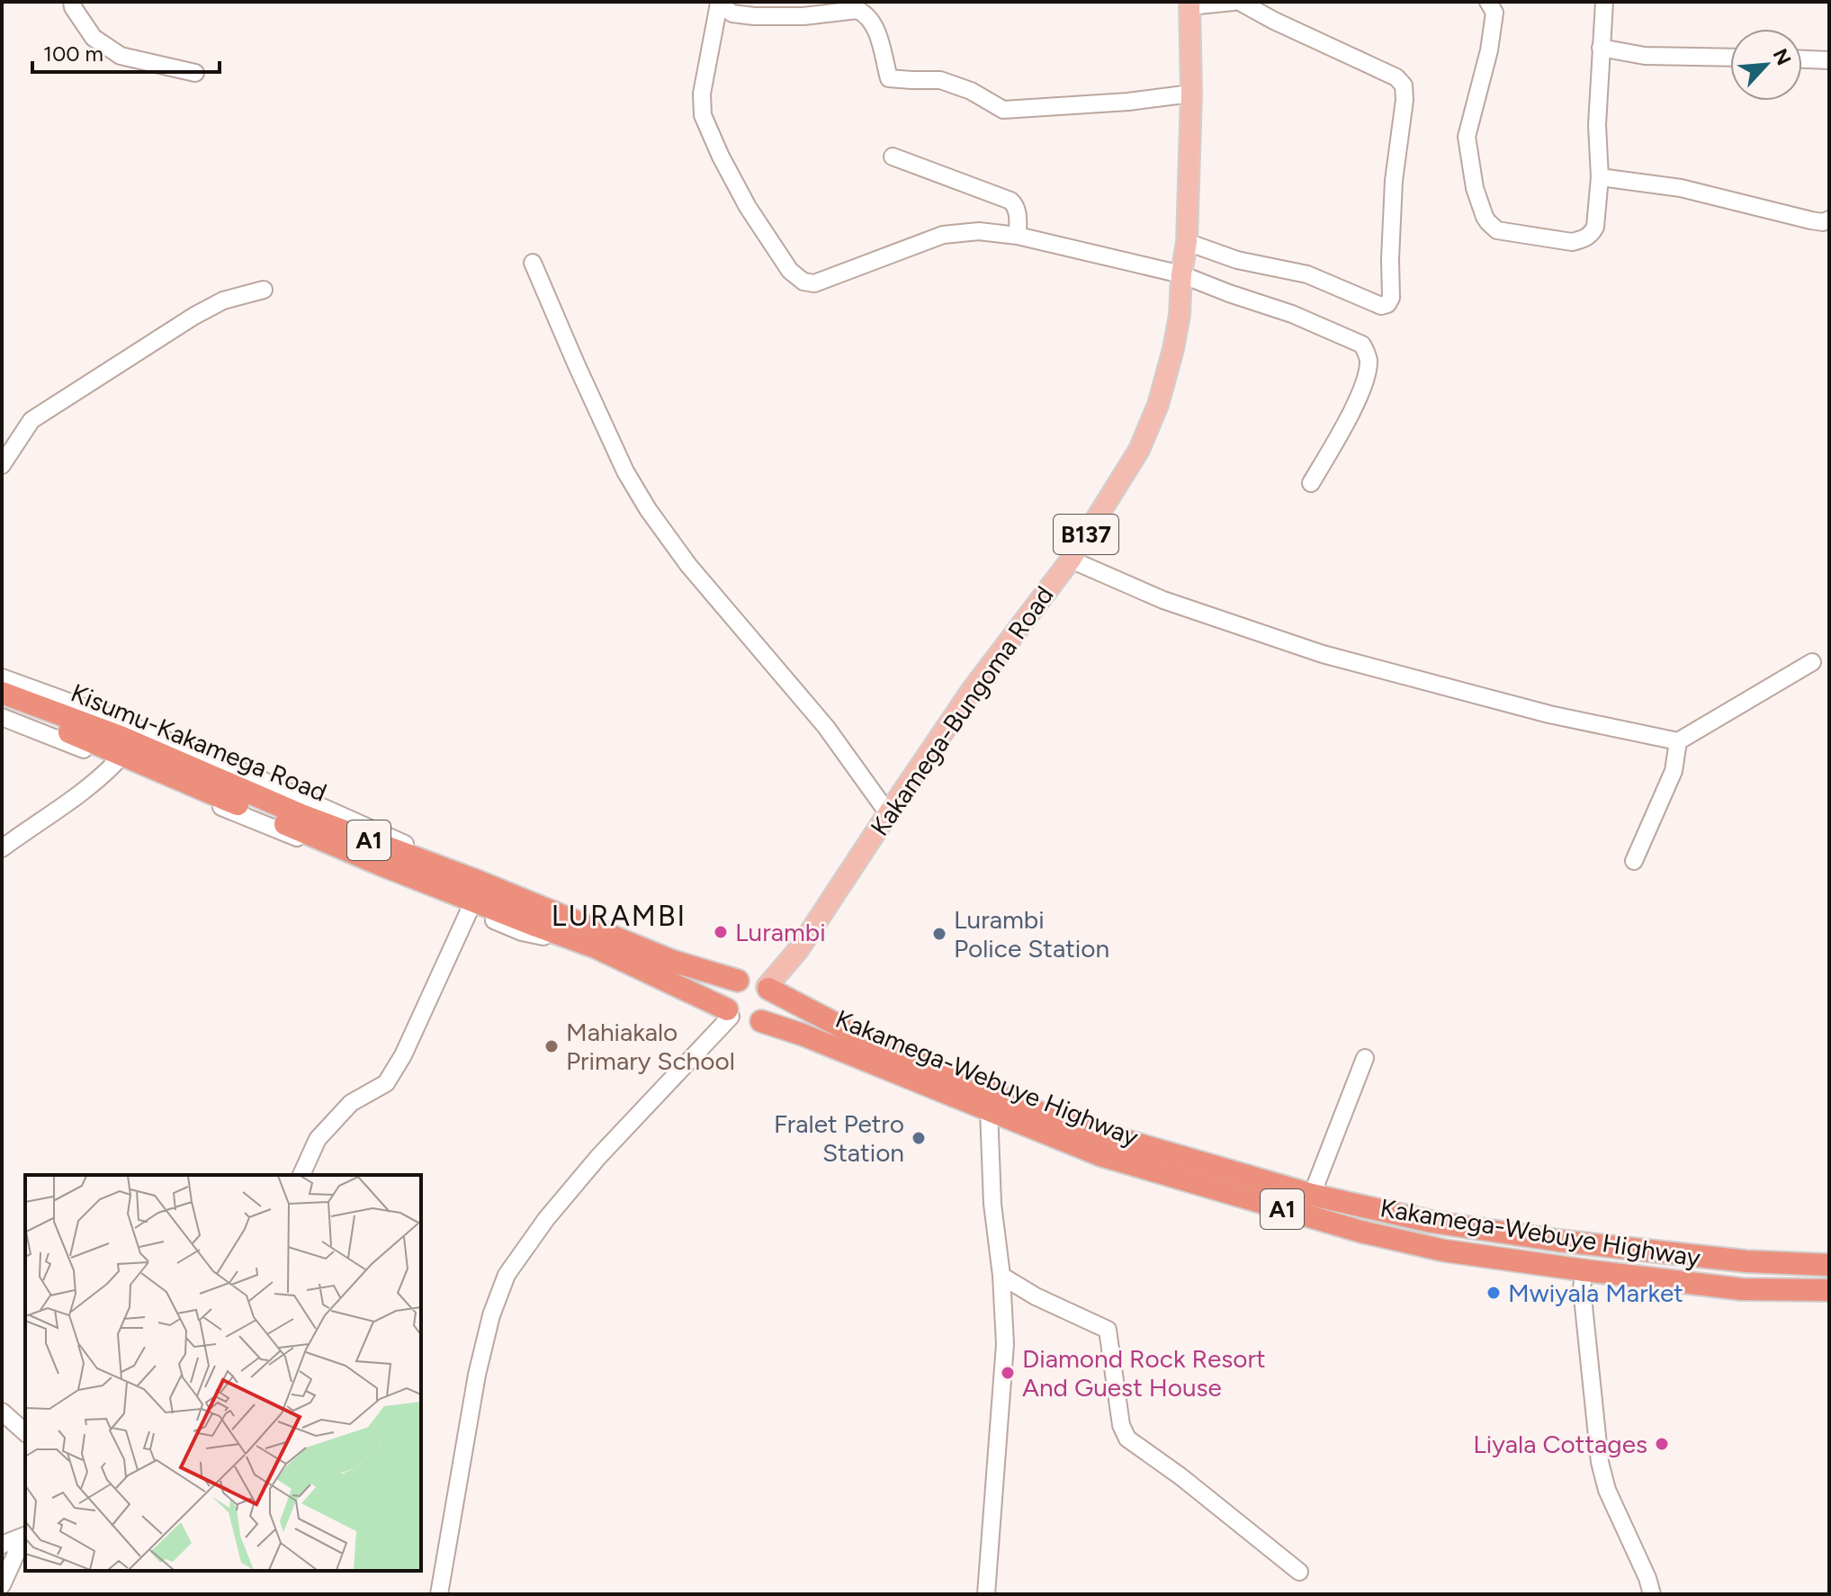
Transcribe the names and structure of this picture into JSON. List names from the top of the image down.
{
  "streets": {
    "highway": ["Kisumu-Kakamega Road", "A1", "Kakamega-Webuye Highway"],
    "main road": ["B137", "Kakamega-Bungoma Road"]
  },
  "crossings": [
    ["Kakamega-Bungoma Road", "Kisumu-Kakamega Road"],
    ["Kakamega-Bungoma Road", "A1"],
    ["Kakamega-Bungoma Road", "Kakamega-Webuye Highway"],
    ["Kisumu-Kakamega Road", "A1"],
    ["Kisumu-Kakamega Road", "Kakamega-Webuye Highway"],
    ["A1", "Kakamega-Webuye Highway"]
  ],
  "districts": ["LURAMBI"],
  "places": [
    "Lurambi",
    "Lurambi Police Station",
    "Mahiakalo Primary School",
    "Fralet Petro Station",
    "Mwiyala Market",
    "Diamond Rock Resort And Guest House",
    "Liyala Cottages"
  ],
  "scale_bar": "100 m",
  "north": "top right"
}
